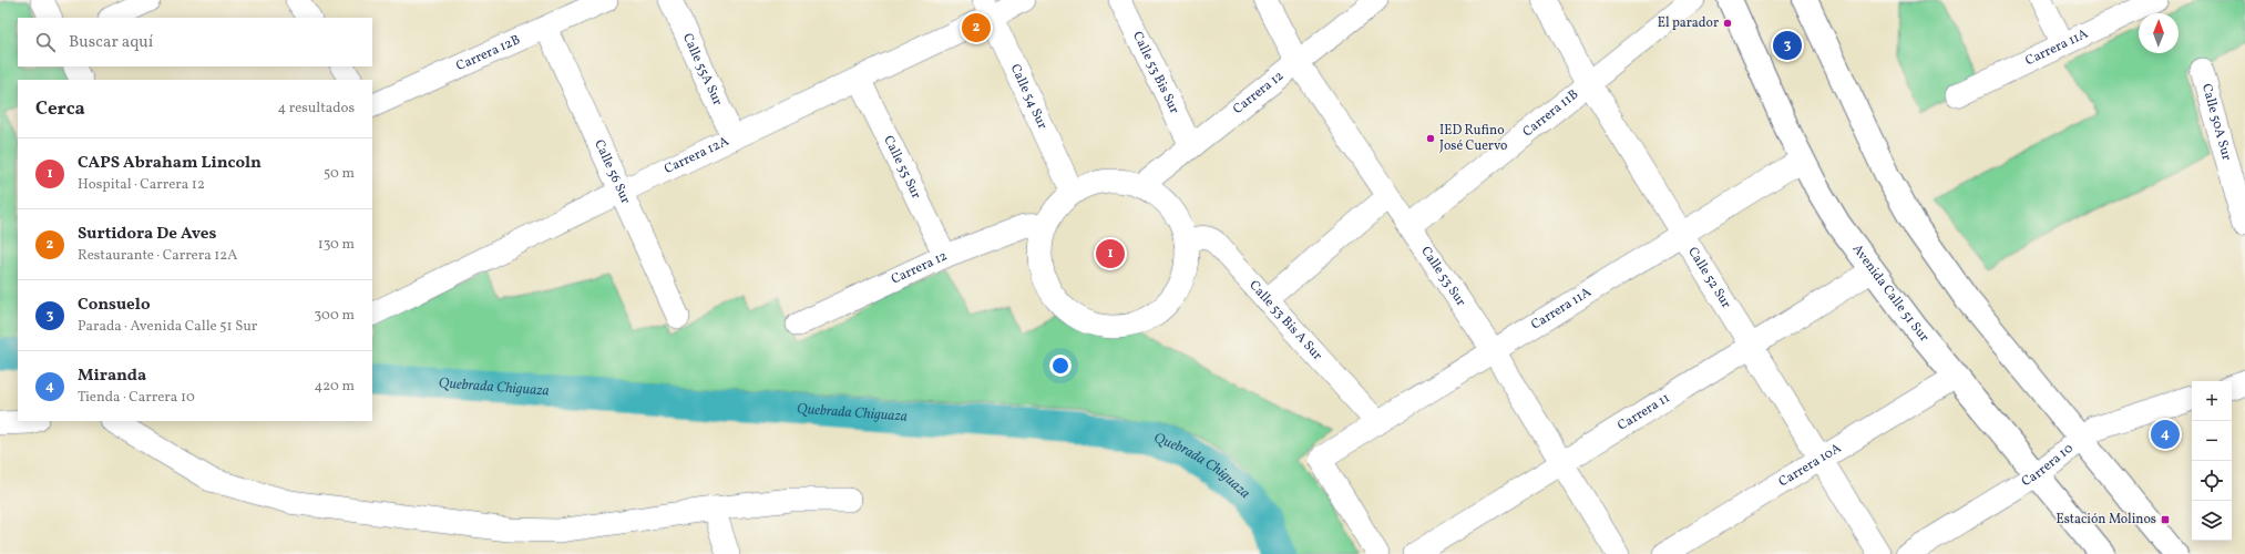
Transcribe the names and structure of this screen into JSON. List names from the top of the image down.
{
  "streets": {
    "main road": ["Avenida Calle 51 Sur"],
    "street": [
      "Carrera 11A",
      "Carrera 12B",
      "Calle 55A Sur",
      "Calle 53 Bis Sur",
      "Carrera 12",
      "Calle 54 Sur",
      "Carrera 11B",
      "Calle 50A Sur",
      "Carrera 12A",
      "Calle 55 Sur",
      "Calle 56 Sur",
      "Calle 53 Sur",
      "Calle 52 Sur",
      "Calle 53 Bis A Sur",
      "Carrera 11",
      "Carrera 10",
      "Carrera 10A"
    ]
  },
  "crossings": [
    ["Carrera 11A", "Calle 53 Sur"],
    ["Carrera 11A", "Calle 52 Sur"],
    ["Carrera 11A", "Avenida Calle 51 Sur"],
    ["Carrera 11A", "Calle 53 Bis A Sur"],
    ["Carrera 12B", "Calle 56 Sur"],
    ["Calle 55A Sur", "Carrera 12A"],
    ["Calle 53 Bis Sur", "Carrera 12"],
    ["Carrera 12", "Calle 54 Sur"],
    ["Carrera 12", "Calle 55 Sur"],
    ["Carrera 12", "Calle 53 Sur"],
    ["Carrera 12", "Calle 53 Bis A Sur"],
    ["Calle 54 Sur", "Carrera 12A"],
    ["Calle 54 Sur", "Calle 53 Bis A Sur"],
    ["Carrera 11B", "Calle 53 Sur"],
    ["Carrera 11B", "Calle 52 Sur"],
    ["Carrera 12A", "Calle 55 Sur"],
    ["Carrera 12A", "Calle 56 Sur"],
    ["Calle 53 Sur", "Carrera 11"],
    ["Calle 52 Sur", "Carrera 11"],
    ["Calle 52 Sur", "Carrera 10A"],
    ["Avenida Calle 51 Sur", "Carrera 11"],
    ["Avenida Calle 51 Sur", "Carrera 10"],
    ["Avenida Calle 51 Sur", "Carrera 10A"]
  ],
  "water": ["Quebrada Chiguaza"],
  "places": {
    "other": ["El parador", "IED Rufino José Cuervo"],
    "transit": ["Estación Molinos"]
  },
  "north": "top",
  "page": {
    "pins": [
      "2",
      "3",
      "1",
      "4"
    ],
    "search": "Buscar aquí",
    "heading": ["Cerca", "4 resultados"],
    "list": [
      {
        "mark": "1",
        "name": "CAPS Abraham Lincoln",
        "note": "Hospital · Carrera 12",
        "value": "50 m"
      },
      {
        "mark": "2",
        "name": "Surtidora De Aves",
        "note": "Restaurante · Carrera 12A",
        "value": "130 m"
      },
      {
        "mark": "3",
        "name": "Consuelo",
        "note": "Parada · Avenida Calle 51 Sur",
        "value": "300 m"
      },
      {
        "mark": "4",
        "name": "Miranda",
        "note": "Tienda · Carrera 10",
        "value": "420 m"
      }
    ],
    "map_buttons": ["+", "−"]
  }
}
